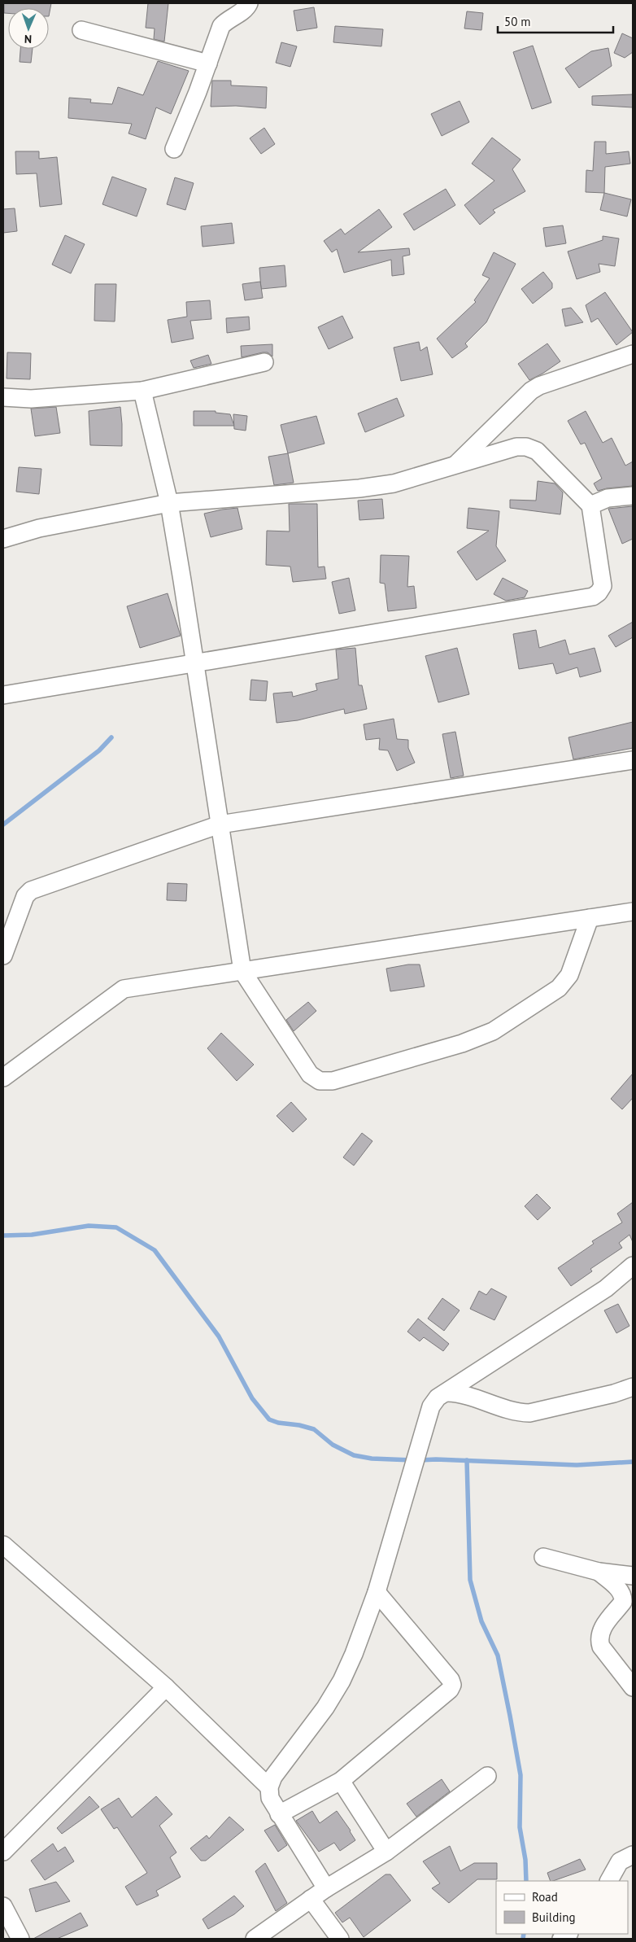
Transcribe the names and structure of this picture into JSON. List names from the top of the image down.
{
  "legend": ["Road", "Building"],
  "scale_bar": "50 m",
  "north": "bottom"
}
